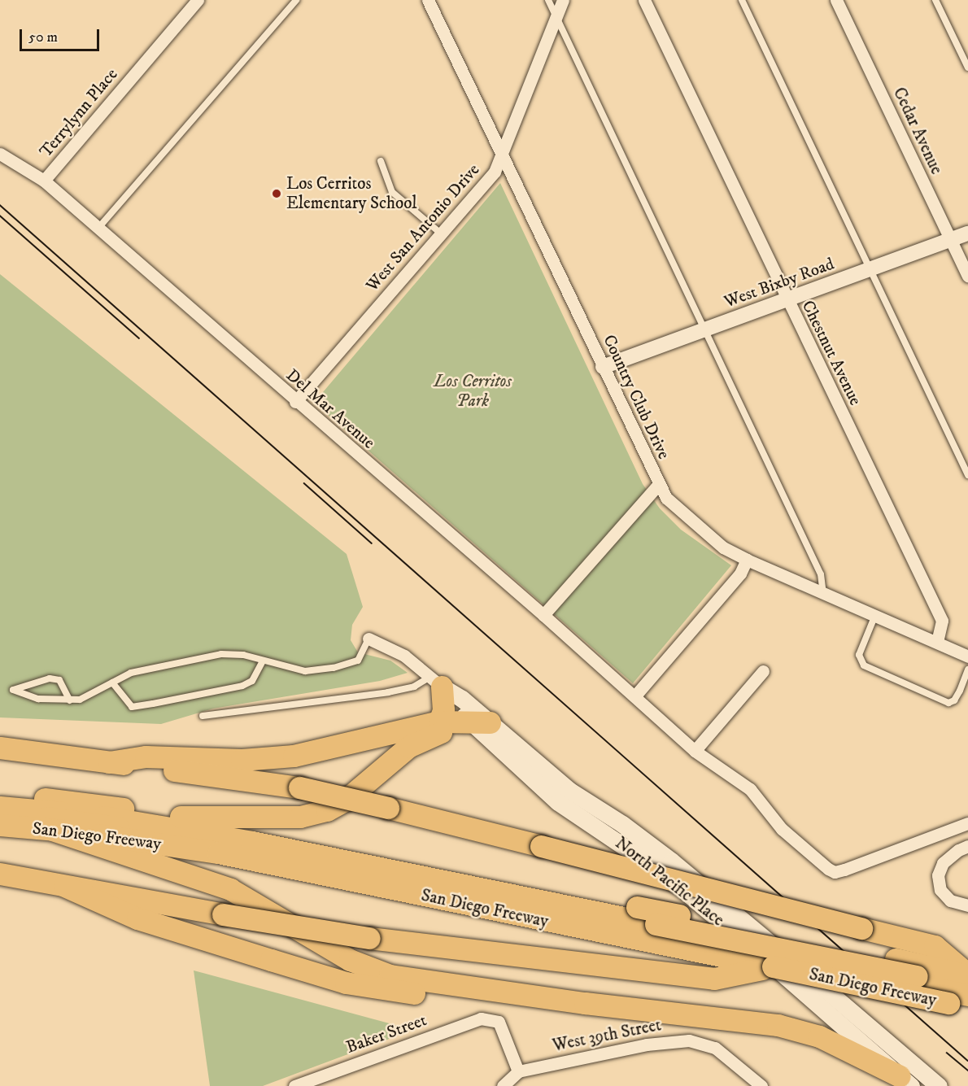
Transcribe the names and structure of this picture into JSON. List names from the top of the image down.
{
  "streets": {
    "highway": ["San Diego Freeway"],
    "main road": ["North Pacific Place"],
    "street": [
      "Terrylynn Place",
      "Cedar Avenue",
      "West San Antonio Drive",
      "West Bixby Road",
      "Chestnut Avenue",
      "Country Club Drive",
      "Del Mar Avenue",
      "Baker Street",
      "West 39th Street"
    ]
  },
  "crossings": [
    ["Terrylynn Place", "Del Mar Avenue"],
    ["Cedar Avenue", "West Bixby Road"],
    ["West San Antonio Drive", "Country Club Drive"],
    ["West San Antonio Drive", "Del Mar Avenue"],
    ["West Bixby Road", "Chestnut Avenue"],
    ["West Bixby Road", "Country Club Drive"],
    ["Chestnut Avenue", "Country Club Drive"],
    ["Baker Street", "West 39th Street"]
  ],
  "parks": ["Los Cerritos Park"],
  "places": ["Los Cerritos Elementary School"],
  "scale_bar": "50 m"
}
